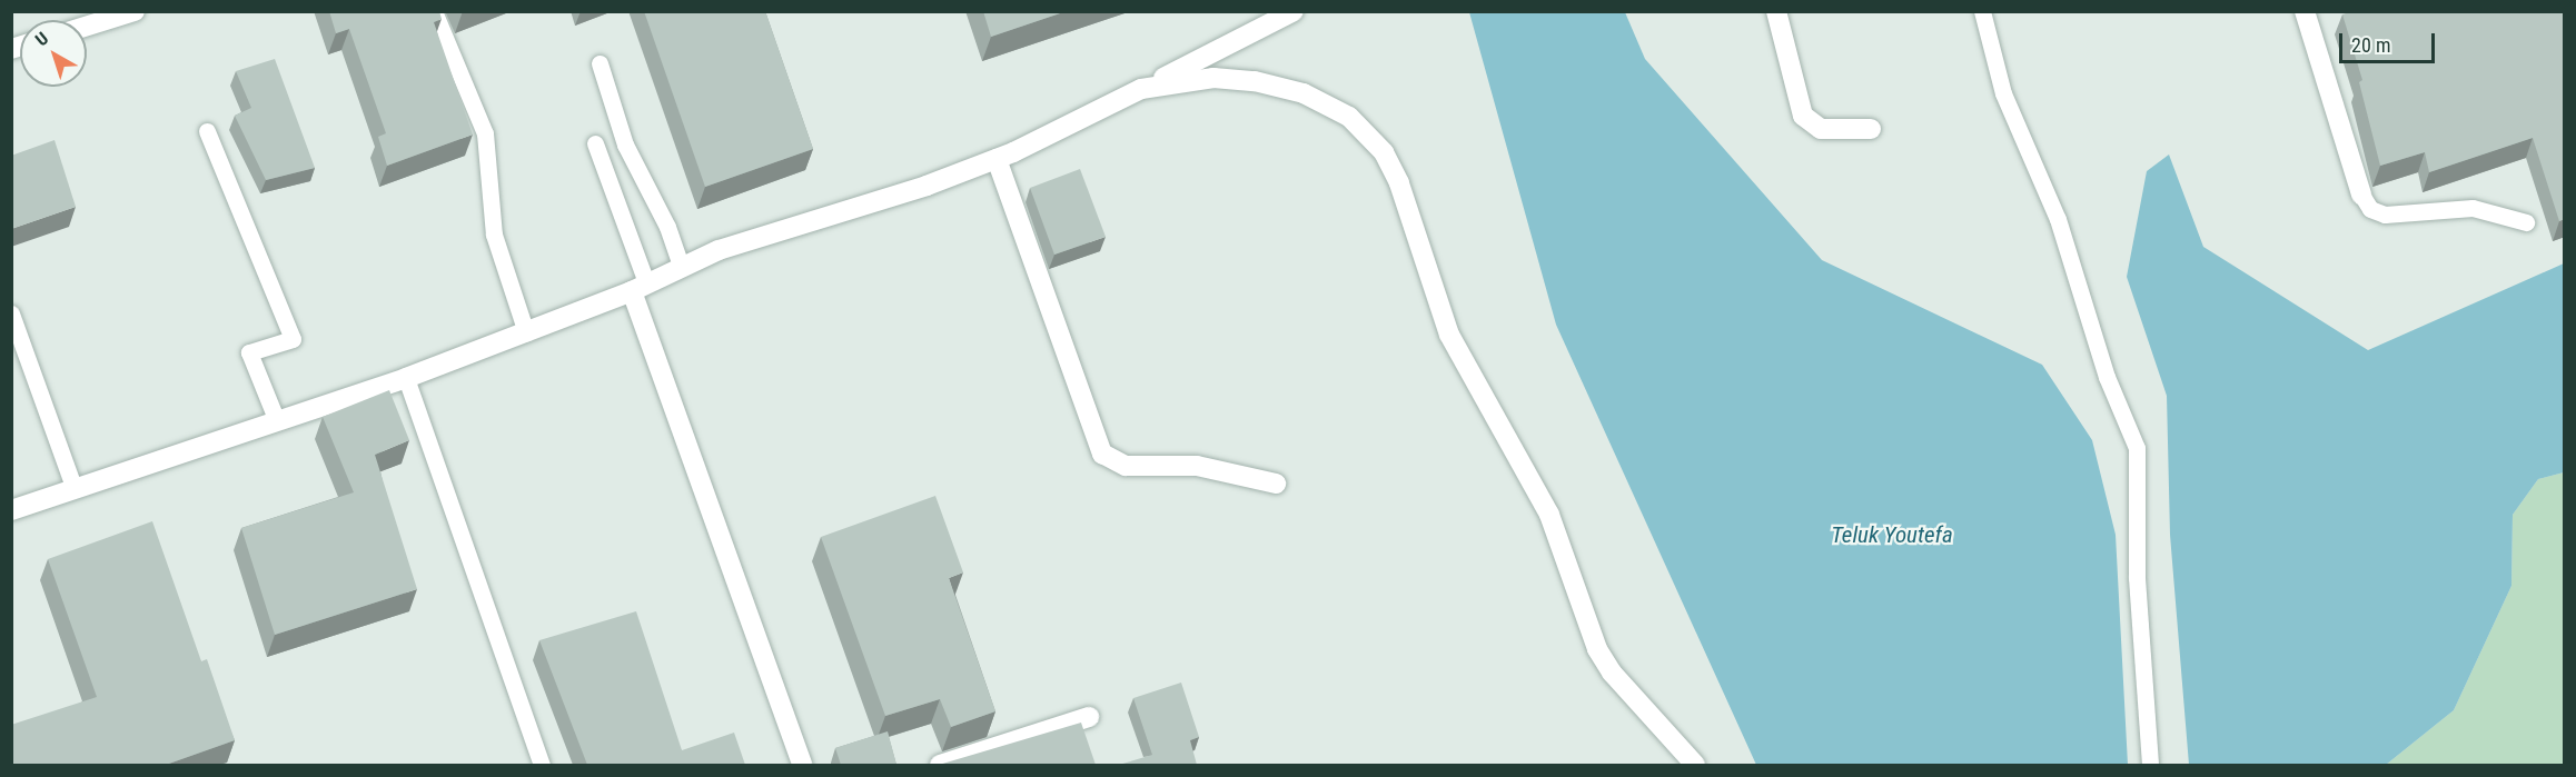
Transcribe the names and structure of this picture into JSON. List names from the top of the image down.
{
  "water": ["Teluk Youtefa"],
  "scale_bar": "20 m",
  "north": "top left"
}
